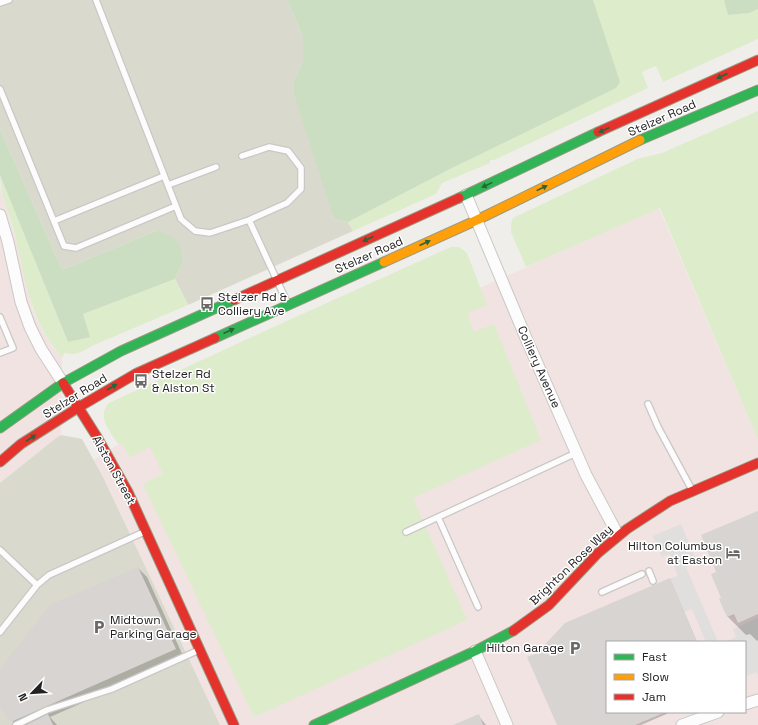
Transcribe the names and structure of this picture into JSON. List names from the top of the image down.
{
  "streets": {
    "main road": ["Stelzer Road", "Alston Street", "Brighton Rose Way"],
    "street": ["Colliery Avenue"]
  },
  "crossings": [
    ["Stelzer Road", "Colliery Avenue"],
    ["Stelzer Road", "Alston Street"],
    ["Colliery Avenue", "Brighton Rose Way"]
  ],
  "places": {
    "bus stop": ["Stelzer Rd & Colliery Ave", "Stelzer Rd & Alston St"],
    "hotel": ["Hilton Columbus at Easton"],
    "parking": ["Midtown Parking Garage", "Hilton Garage"]
  },
  "legend": ["Fast", "Slow", "Jam"],
  "north": "bottom left"
}
